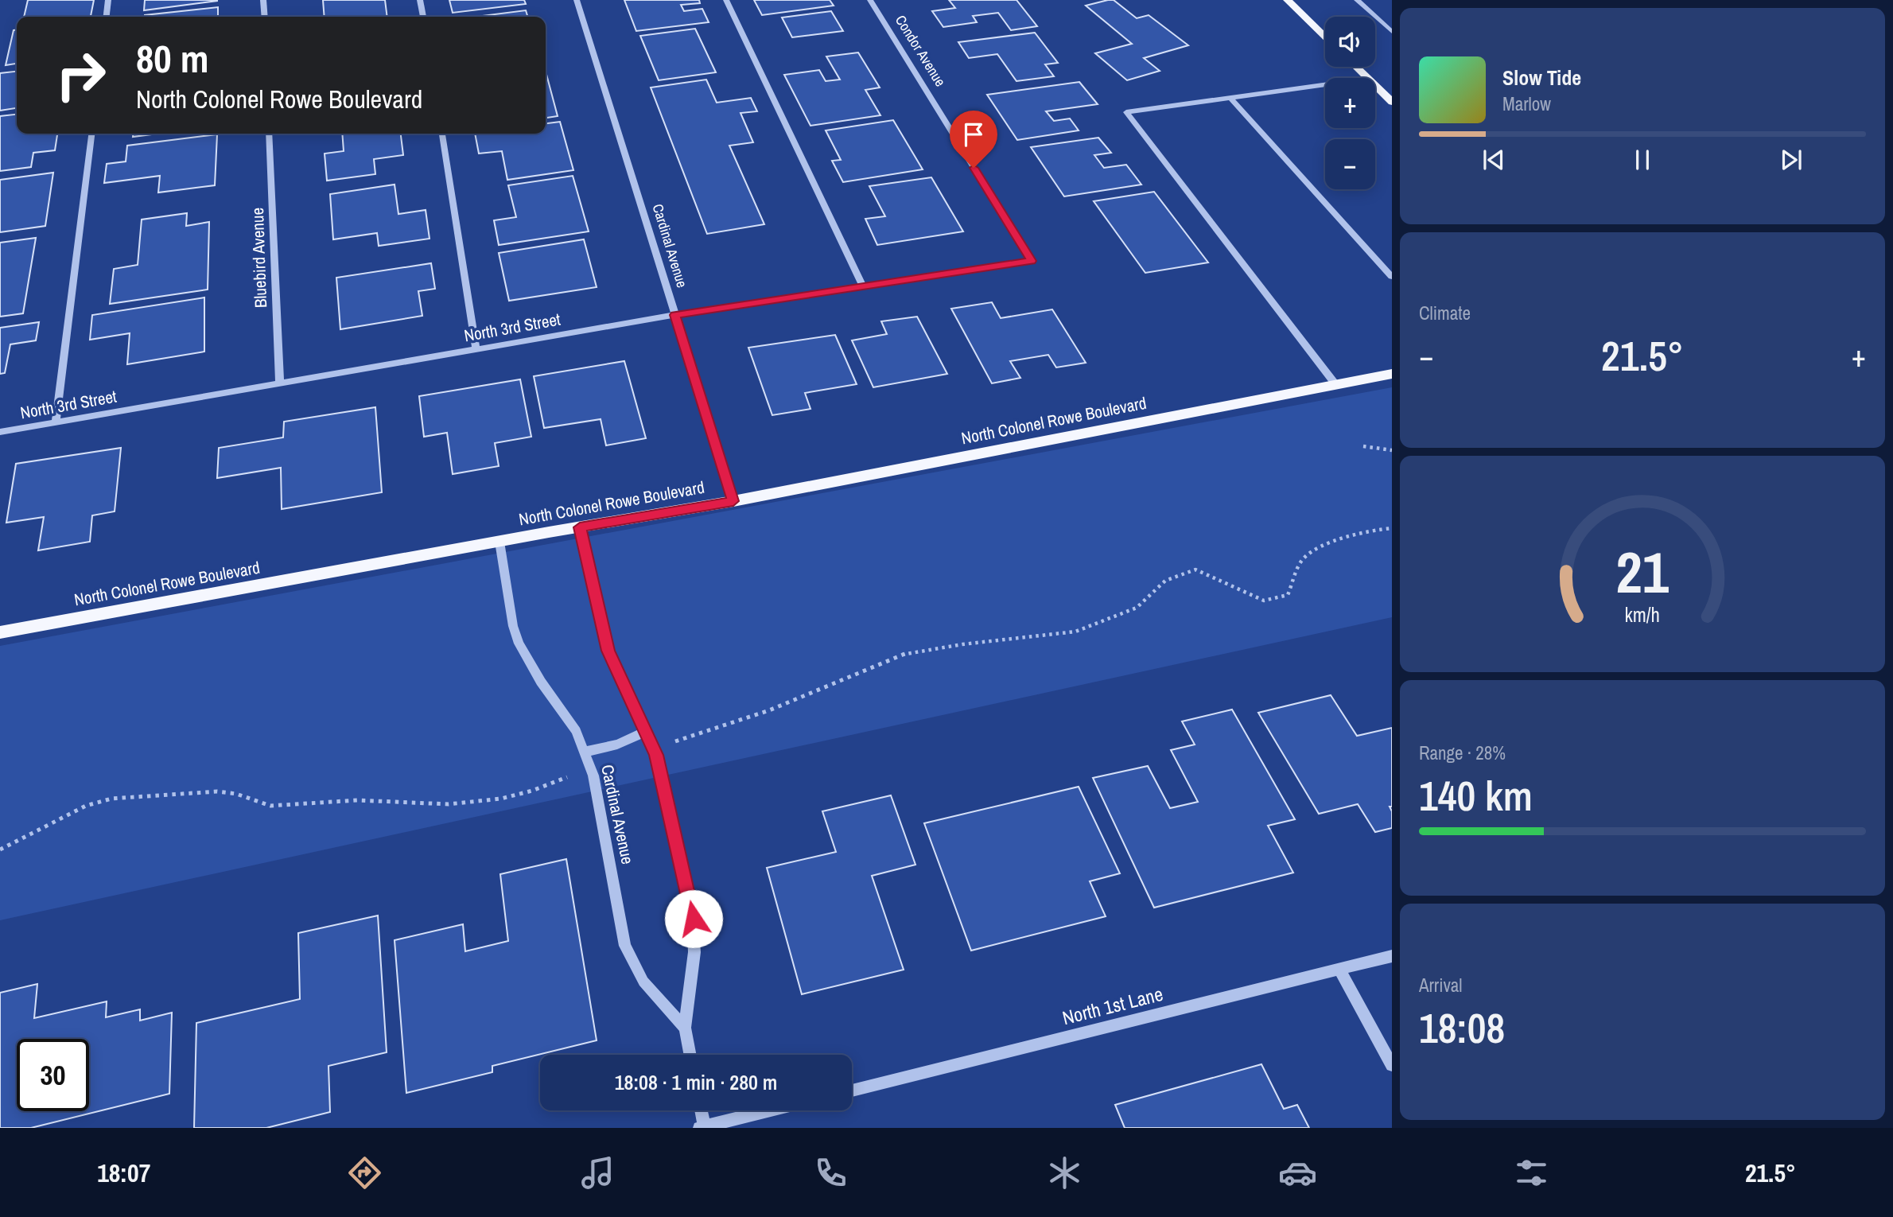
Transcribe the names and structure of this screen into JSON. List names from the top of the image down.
{
  "streets": {
    "main road": ["North Colonel Rowe Boulevard"],
    "street": [
      "Condor Avenue",
      "Cardinal Avenue",
      "Bluebird Avenue",
      "North 3rd Street",
      "North 1st Lane"
    ]
  },
  "crossings": [
    ["Condor Avenue", "North 3rd Street"],
    ["Cardinal Avenue", "North 3rd Street"],
    ["Cardinal Avenue", "North Colonel Rowe Boulevard"],
    ["Bluebird Avenue", "North 3rd Street"]
  ],
  "page": {
    "map_buttons": ["+", "−"],
    "turn": ["80 m", "North Colonel Rowe Boulevard"],
    "song": ["Slow Tide", "Marlow"],
    "tile": [
      "Climate",
      ["Range · 28%", "140 km"],
      ["Arrival", "18:08"]
    ],
    "heat": ["−", "21.5°", "+"],
    "limit": "30",
    "trip": "18:08 · 1 min · 280 m",
    "tabs": ["18:07", "21.5°"],
    "gauge": ["21", "km/h"]
  }
}
